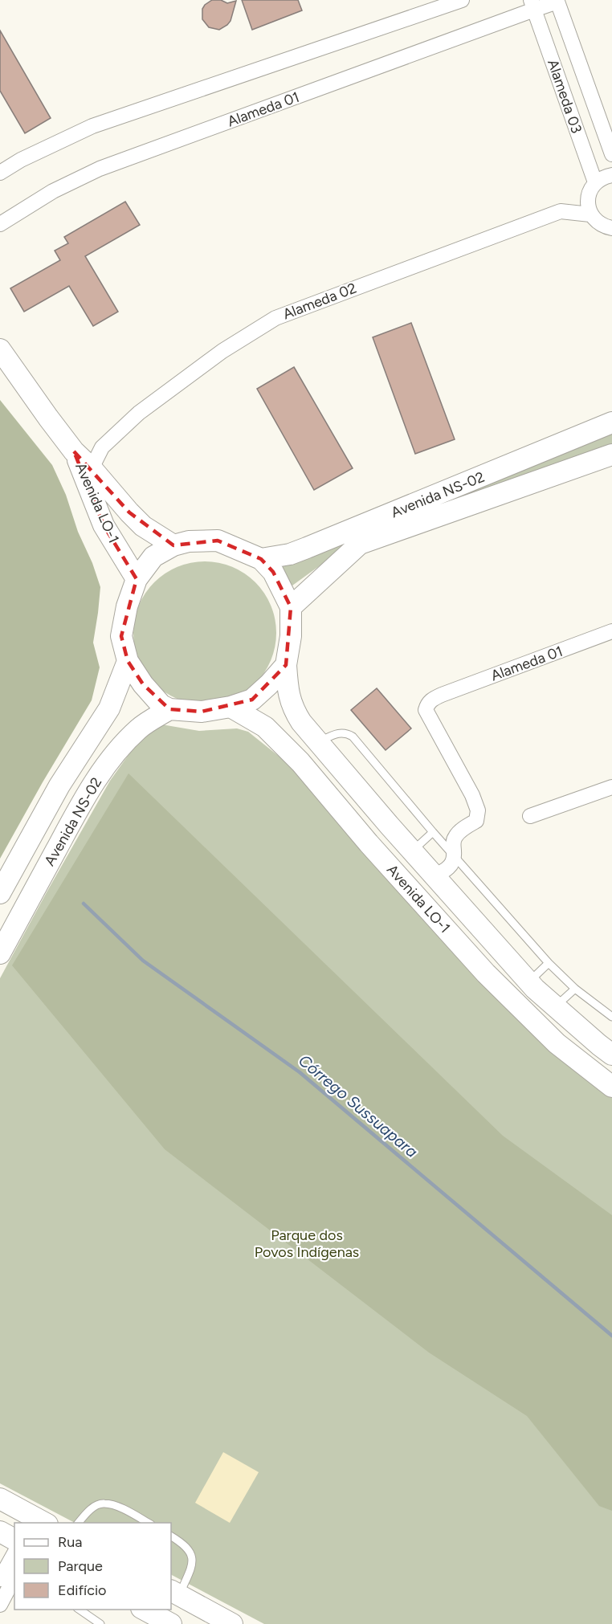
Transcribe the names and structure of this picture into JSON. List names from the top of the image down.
{
  "streets": {
    "street": [
      "Alameda 03",
      "Alameda 01",
      "Alameda 02",
      "Avenida NS-02",
      "Avenida LO-1"
    ]
  },
  "crossings": [
    ["Alameda 03", "Alameda 01"],
    ["Alameda 03", "Alameda 02"],
    ["Alameda 02", "Avenida LO-1"],
    ["Avenida NS-02", "Avenida LO-1"]
  ],
  "water": ["Córrego Sussuapara"],
  "parks": ["Parque dos Povos Indígenas"],
  "legend": ["Rua", "Parque", "Edifício"]
}
